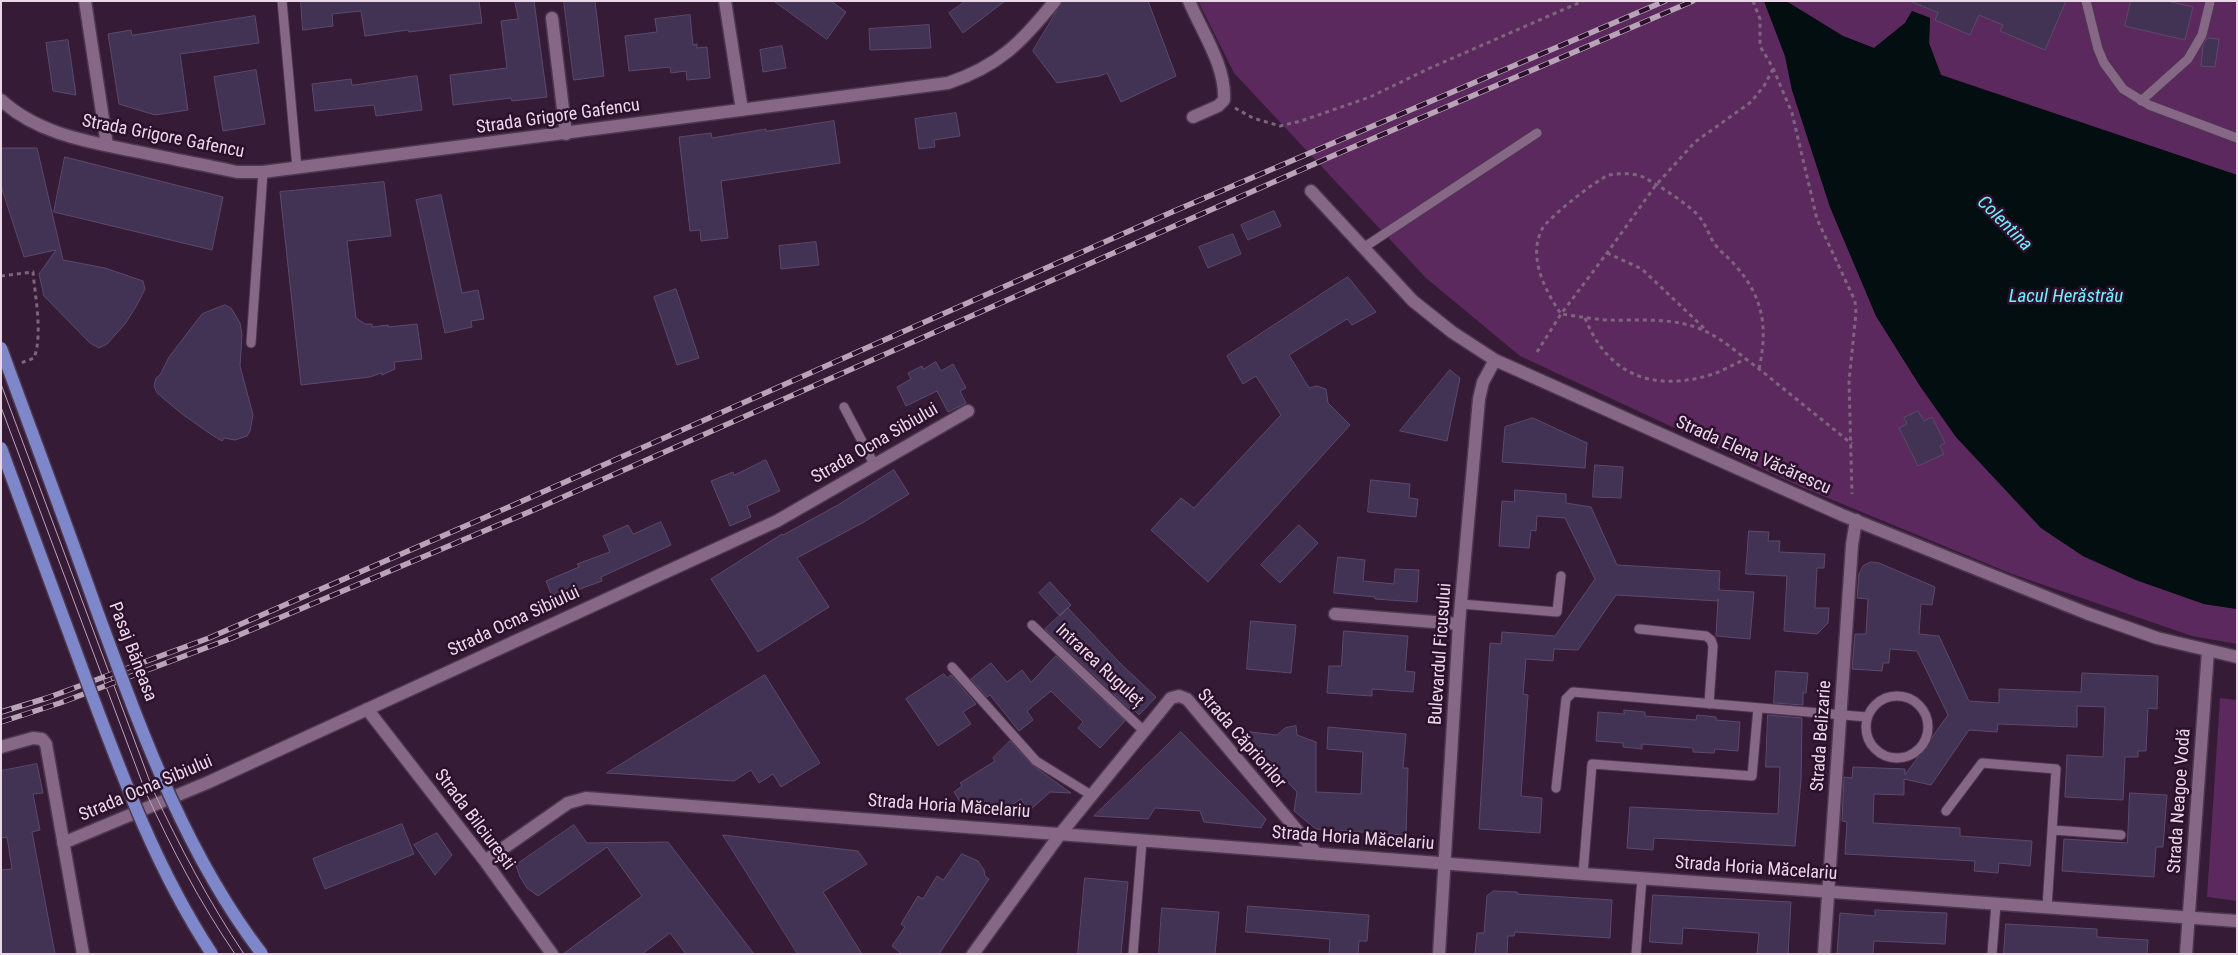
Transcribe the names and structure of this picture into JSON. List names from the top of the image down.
{
  "streets": {
    "main road": ["Pasaj Băneasa"],
    "street": [
      "Strada Grigore Gafencu",
      "Strada Ocna Sibiului",
      "Strada Elena Văcărescu",
      "Bulevardul Ficusului",
      "Strada Belizarie",
      "Strada Căpriorilor",
      "Strada Neagoe Vodă",
      "Strada Horia Măcelariu",
      "Strada Bilciurești"
    ],
    "lane": ["Intrarea Ruguleț"]
  },
  "crossings": [
    ["Strada Ocna Sibiului", "Strada Bilciurești"],
    ["Strada Elena Văcărescu", "Bulevardul Ficusului"],
    ["Strada Elena Văcărescu", "Strada Belizarie"],
    ["Strada Elena Văcărescu", "Strada Neagoe Vodă"],
    ["Bulevardul Ficusului", "Strada Horia Măcelariu"],
    ["Intrarea Ruguleț", "Strada Căpriorilor"],
    ["Strada Belizarie", "Strada Horia Măcelariu"],
    ["Strada Căpriorilor", "Strada Horia Măcelariu"],
    ["Strada Neagoe Vodă", "Strada Horia Măcelariu"],
    ["Strada Horia Măcelariu", "Strada Bilciurești"]
  ],
  "water": ["Colentina", "Lacul Herăstrău"]
}
